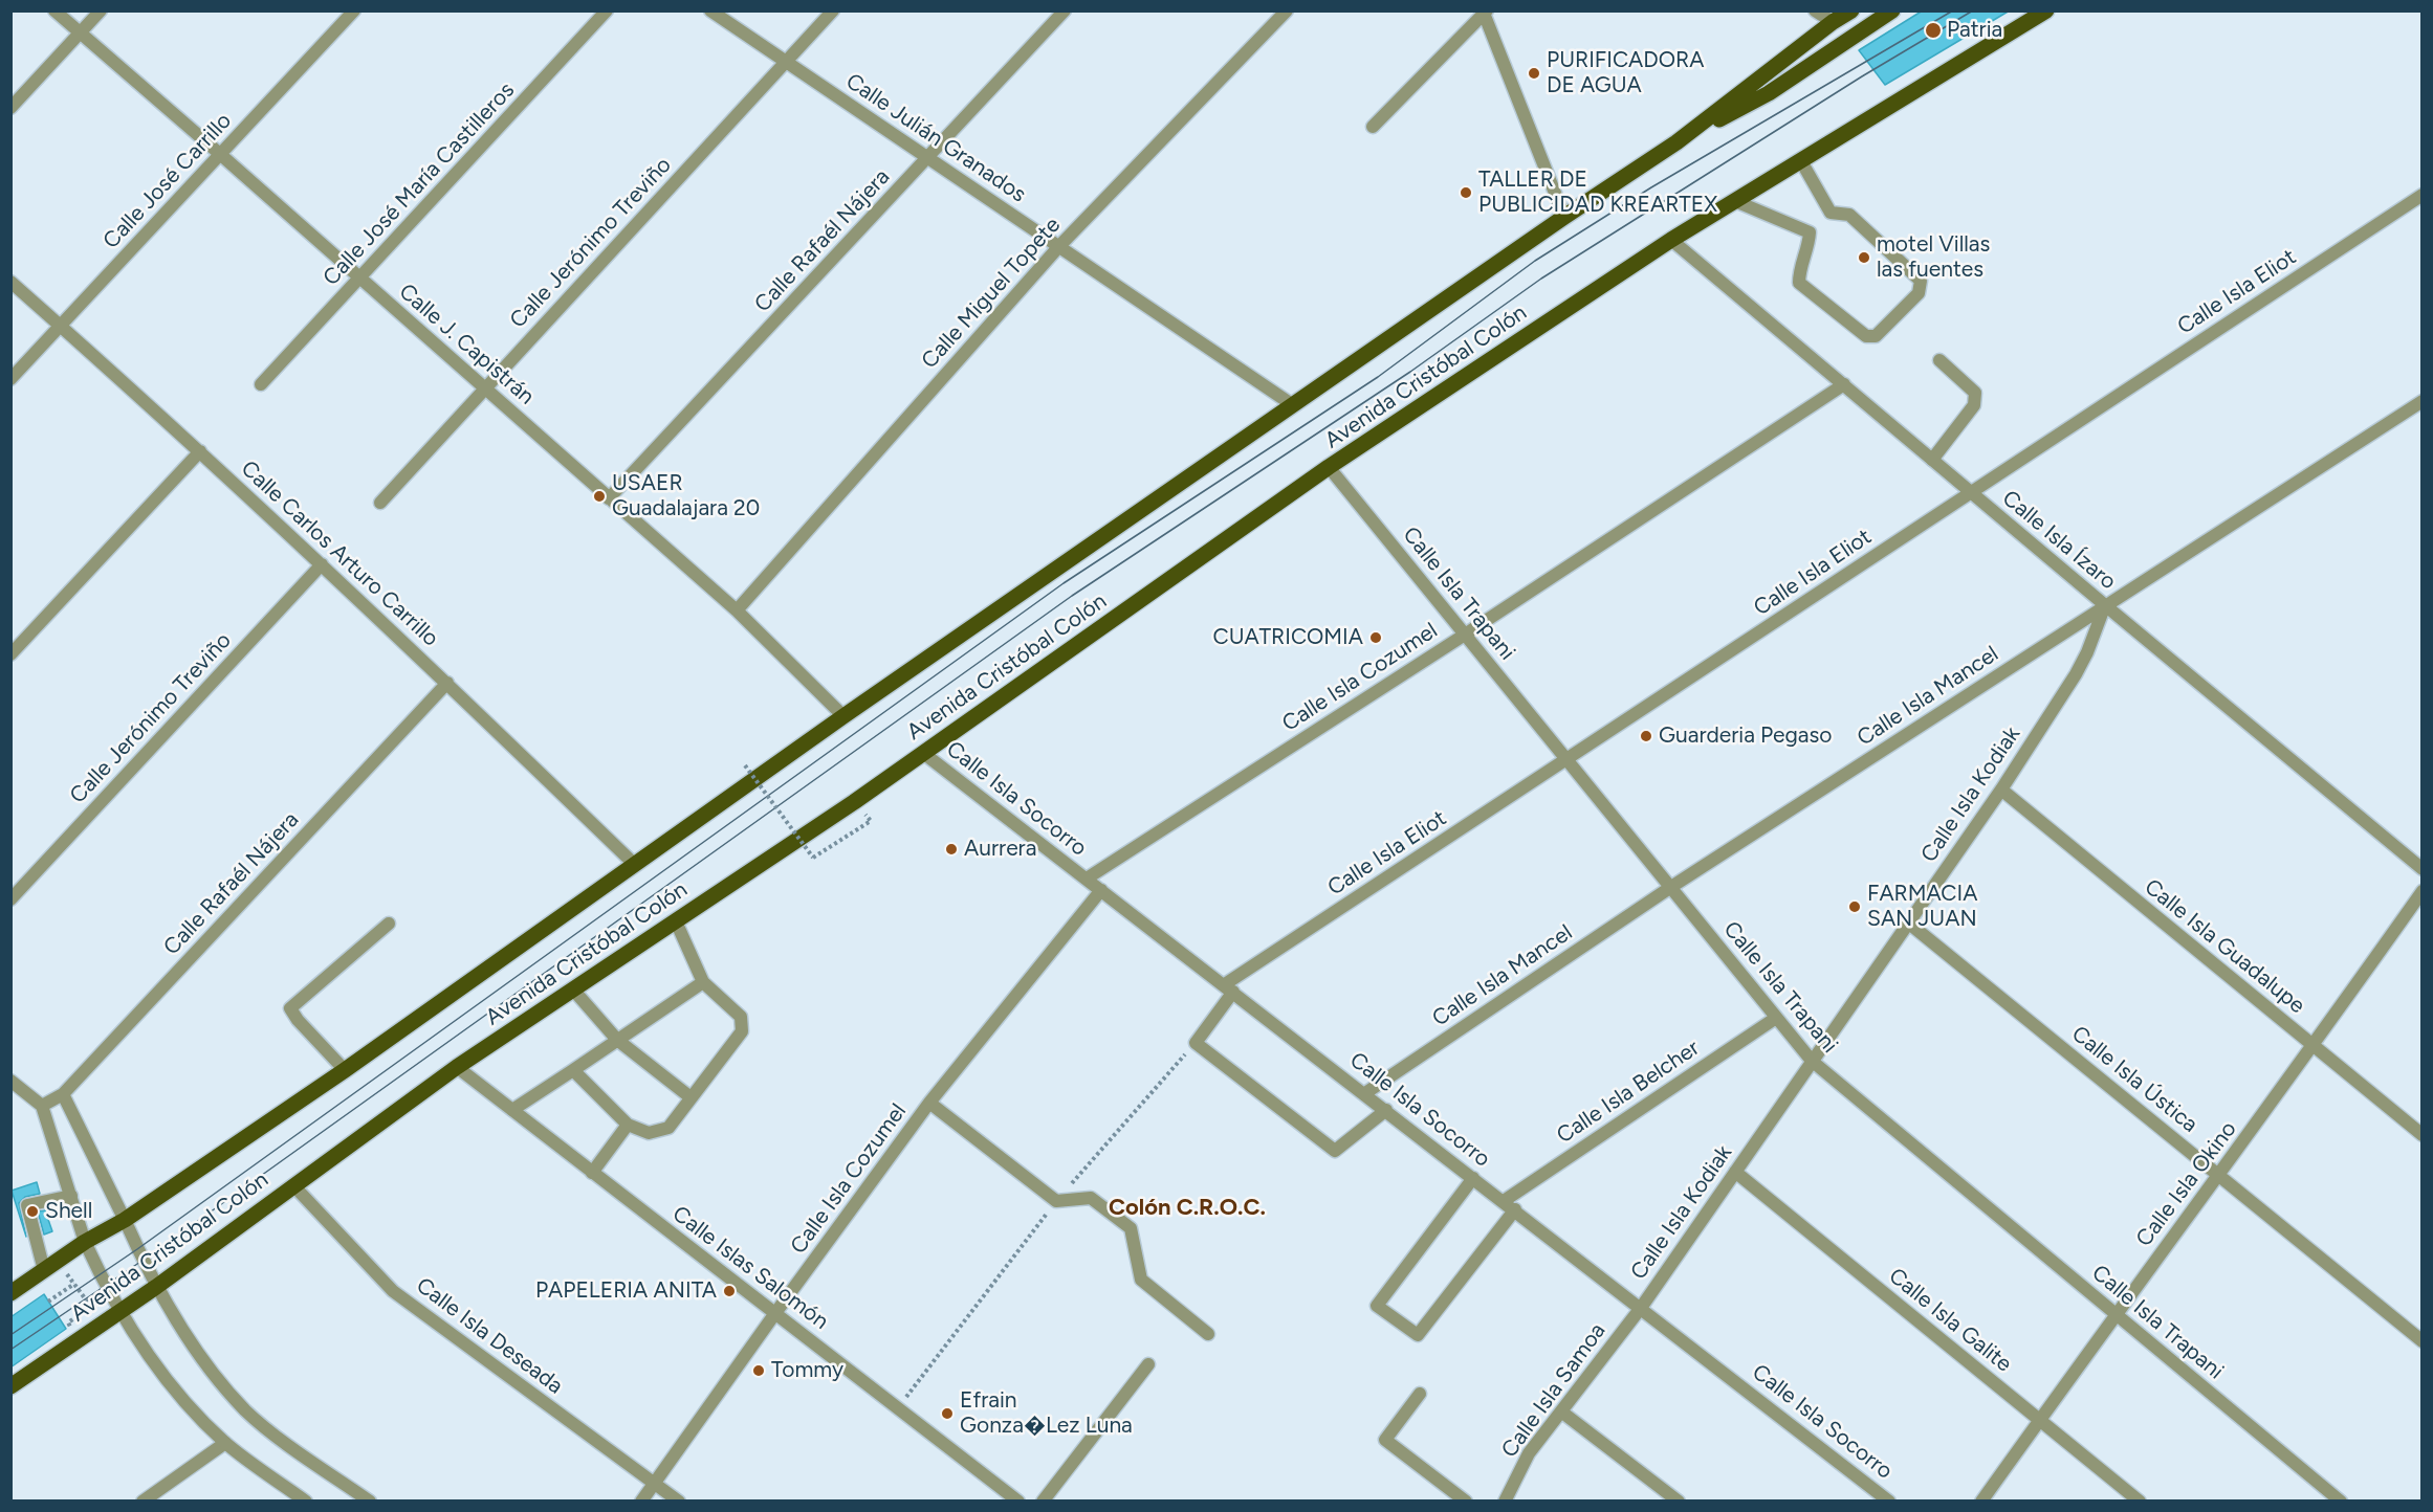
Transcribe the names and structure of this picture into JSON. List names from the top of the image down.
{
  "streets": {
    "main road": ["Avenida Cristóbal Colón"],
    "street": [
      "Calle Julián Granados",
      "Calle José Carrillo",
      "Calle José María Castilleros",
      "Calle Rafaél Nájera",
      "Calle Jerónimo Treviño",
      "Calle Isla Eliot",
      "Calle Miguel Topete",
      "Calle J. Capistrán",
      "Calle Isla Ízaro",
      "Calle Carlos Arturo Carrillo",
      "Calle Isla Trapani",
      "Calle Isla Cozumel",
      "Calle Isla Mancel",
      "Calle Isla Kodiak",
      "Calle Isla Socorro",
      "Calle Isla Guadalupe",
      "Calle Isla Ústica",
      "Calle Isla Belcher",
      "Calle Isla Okino",
      "Calle Islas Salomón",
      "Calle Isla Galite",
      "Calle Isla Deseada",
      "Calle Isla Samoa"
    ]
  },
  "crossings": [
    ["Calle Julián Granados", "Calle Rafaél Nájera"],
    ["Calle Julián Granados", "Calle Jerónimo Treviño"],
    ["Calle Julián Granados", "Calle Miguel Topete"],
    ["Calle Julián Granados", "Avenida Cristóbal Colón"],
    ["Calle José Carrillo", "Calle J. Capistrán"],
    ["Calle José Carrillo", "Calle Carlos Arturo Carrillo"],
    ["Calle José María Castilleros", "Calle J. Capistrán"],
    ["Calle Rafaél Nájera", "Calle J. Capistrán"],
    ["Calle Rafaél Nájera", "Calle Carlos Arturo Carrillo"],
    ["Calle Jerónimo Treviño", "Calle J. Capistrán"],
    ["Calle Jerónimo Treviño", "Calle Carlos Arturo Carrillo"],
    ["Calle Isla Eliot", "Calle Isla Ízaro"],
    ["Calle Isla Eliot", "Calle Isla Trapani"],
    ["Calle Isla Eliot", "Calle Isla Socorro"],
    ["Calle Miguel Topete", "Calle J. Capistrán"],
    ["Calle J. Capistrán", "Avenida Cristóbal Colón"],
    ["Avenida Cristóbal Colón", "Calle Isla Ízaro"],
    ["Avenida Cristóbal Colón", "Calle Carlos Arturo Carrillo"],
    ["Avenida Cristóbal Colón", "Calle Isla Trapani"],
    ["Avenida Cristóbal Colón", "Calle Isla Socorro"],
    ["Avenida Cristóbal Colón", "Calle Islas Salomón"],
    ["Avenida Cristóbal Colón", "Calle Isla Deseada"],
    ["Calle Isla Ízaro", "Calle Isla Cozumel"],
    ["Calle Isla Ízaro", "Calle Isla Mancel"],
    ["Calle Isla Ízaro", "Calle Isla Kodiak"],
    ["Calle Isla Trapani", "Calle Isla Cozumel"],
    ["Calle Isla Trapani", "Calle Isla Mancel"],
    ["Calle Isla Trapani", "Calle Isla Kodiak"],
    ["Calle Isla Trapani", "Calle Isla Belcher"],
    ["Calle Isla Trapani", "Calle Isla Okino"],
    ["Calle Isla Cozumel", "Calle Isla Socorro"],
    ["Calle Isla Cozumel", "Calle Islas Salomón"],
    ["Calle Isla Cozumel", "Calle Isla Deseada"],
    ["Calle Isla Mancel", "Calle Isla Kodiak"],
    ["Calle Isla Mancel", "Calle Isla Socorro"],
    ["Calle Isla Kodiak", "Calle Isla Socorro"],
    ["Calle Isla Kodiak", "Calle Isla Guadalupe"],
    ["Calle Isla Kodiak", "Calle Isla Ústica"],
    ["Calle Isla Kodiak", "Calle Isla Galite"],
    ["Calle Isla Kodiak", "Calle Isla Samoa"],
    ["Calle Isla Socorro", "Calle Isla Belcher"],
    ["Calle Isla Socorro", "Calle Isla Samoa"],
    ["Calle Isla Guadalupe", "Calle Isla Okino"],
    ["Calle Isla Ústica", "Calle Isla Okino"],
    ["Calle Isla Okino", "Calle Isla Galite"]
  ],
  "districts": ["Colón C.R.O.C."],
  "places": [
    "Patria",
    "PURIFICADORA DE AGUA",
    "TALLER DE PUBLICIDAD KREARTEX",
    "motel Villas las fuentes",
    "USAER Guadalajara 20",
    "CUATRICOMIA",
    "Guarderia Pegaso",
    "Aurrera",
    "FARMACIA SAN JUAN",
    "Shell",
    "PAPELERIA ANITA",
    "Tommy",
    "Efrain Gonza�Lez Luna"
  ]
}
